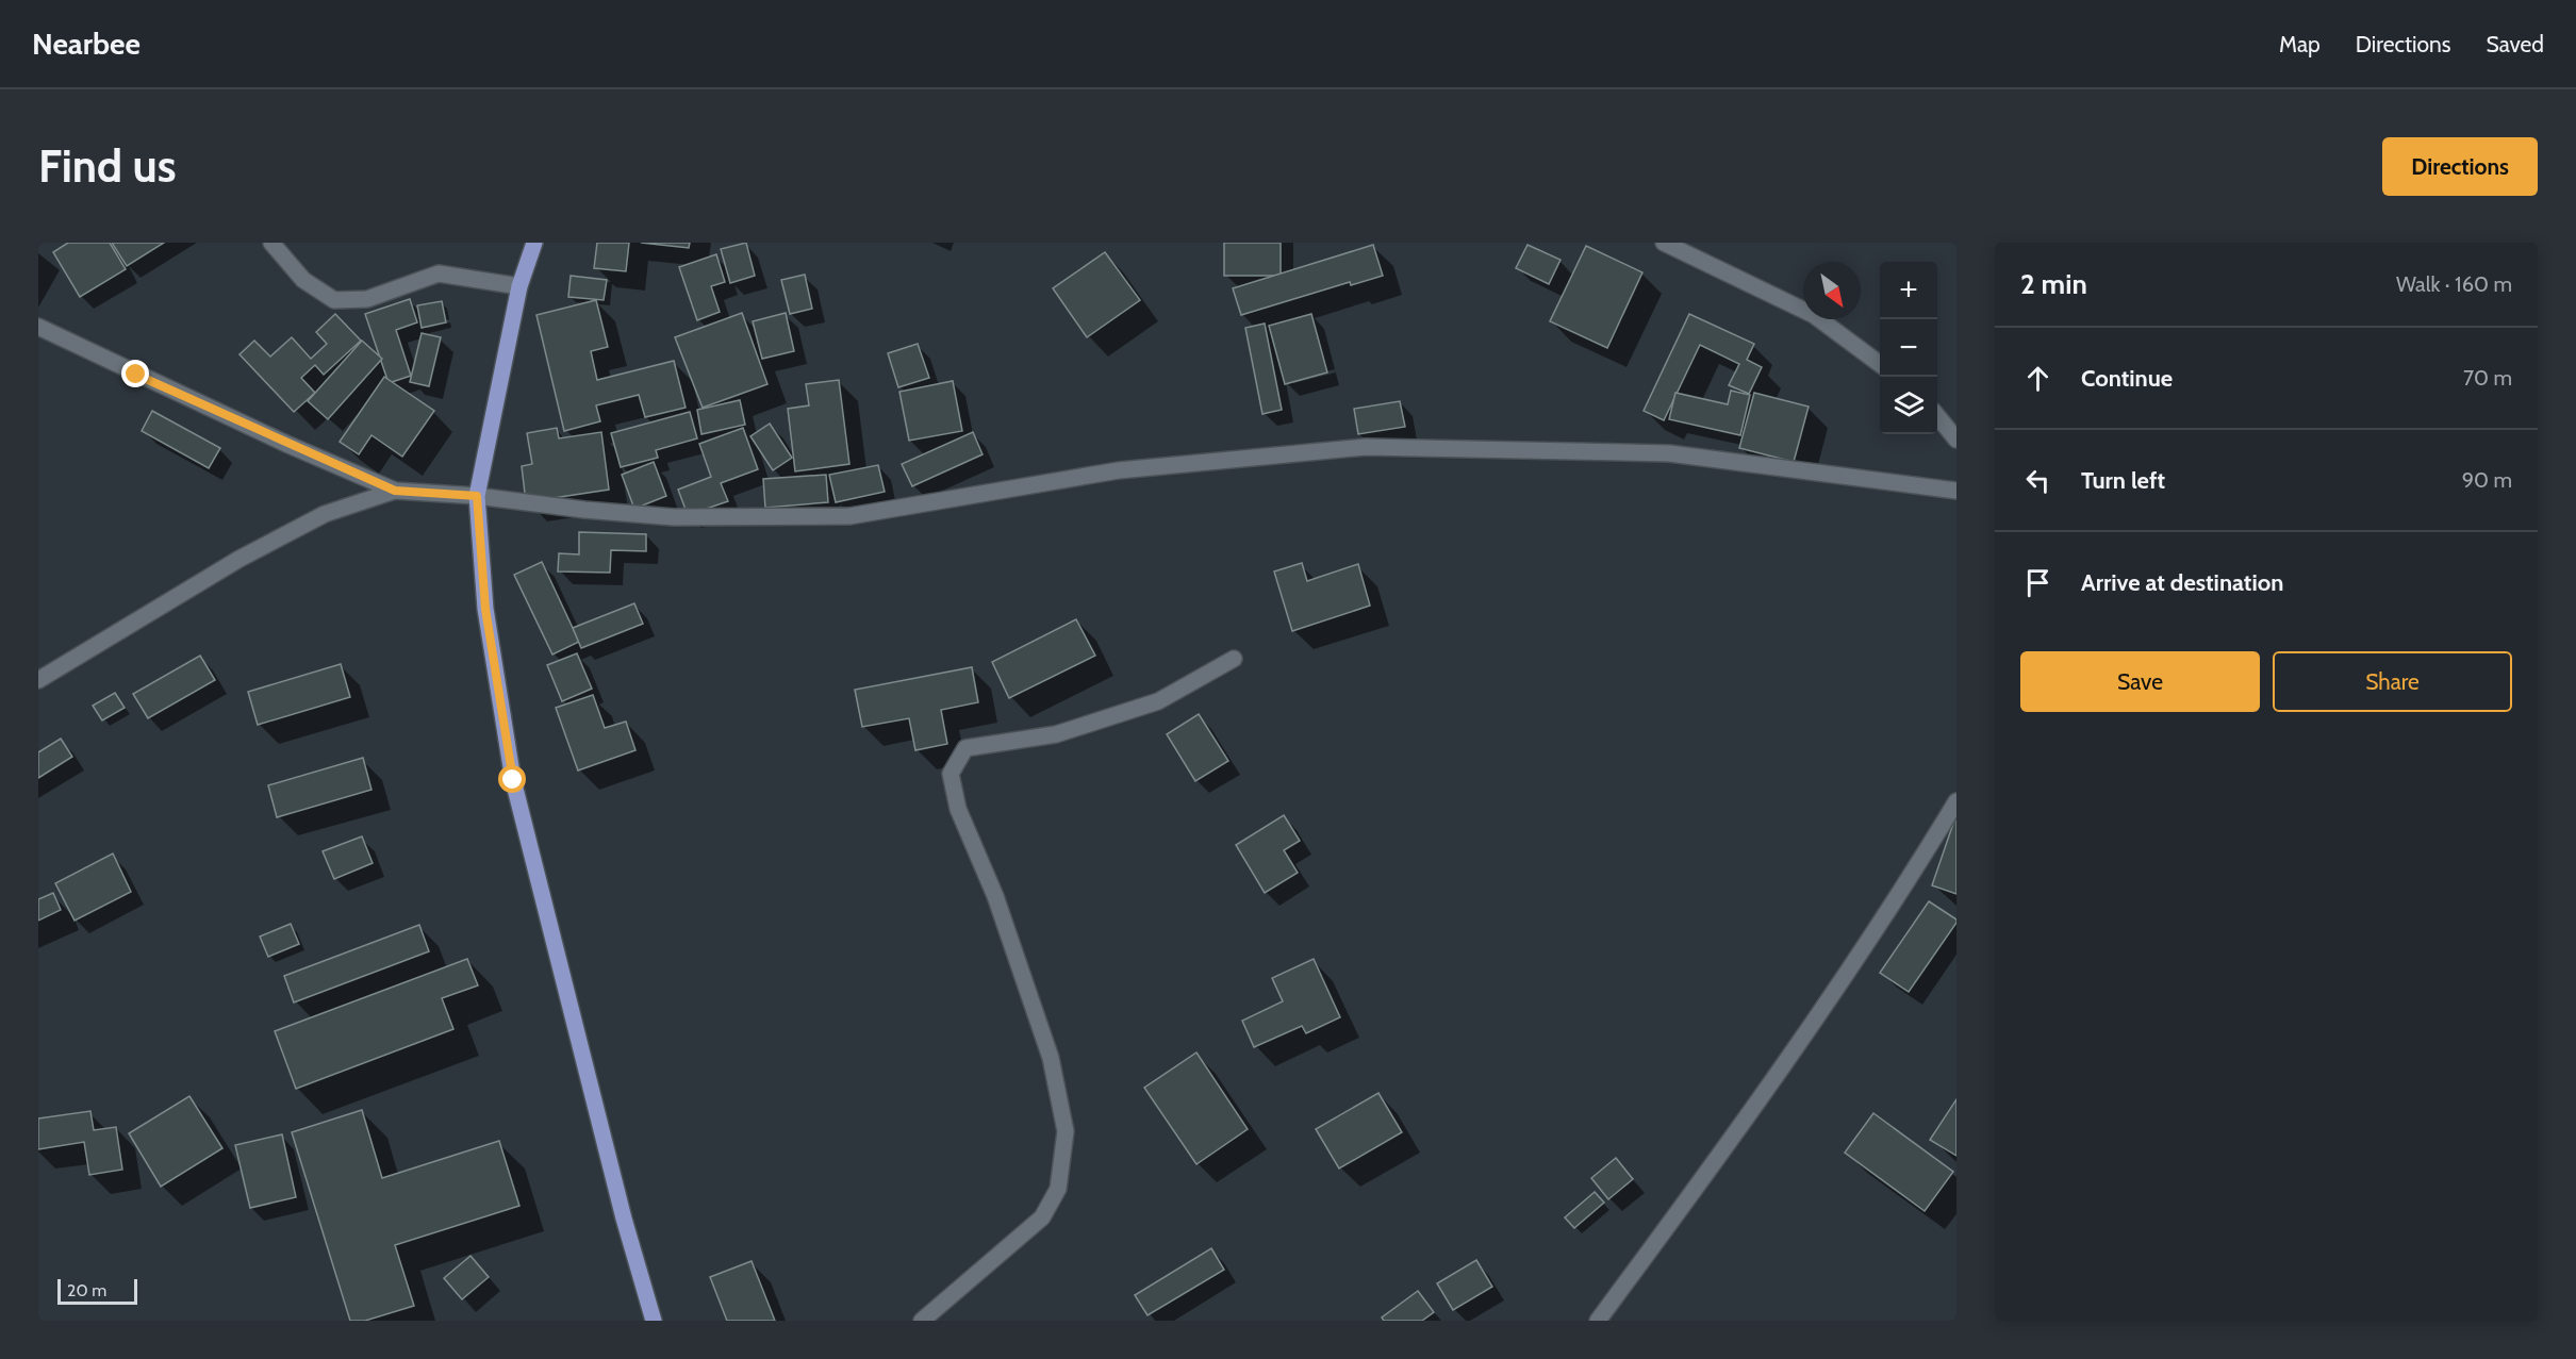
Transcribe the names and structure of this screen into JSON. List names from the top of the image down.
{
  "scale_bar": "20 m",
  "north": "bottom right",
  "page": {
    "header": "Nearbee",
    "nav": ["Map", "Directions", "Saved"],
    "buttons": [
      "Directions",
      ["Save", "Share"]
    ],
    "title": "Find us",
    "heading": ["2 min", "Walk · 160 m"],
    "map_buttons": ["+", "−"],
    "list": [
      ["Continue", "70 m"],
      ["Turn left", "90 m"],
      "Arrive at destination"
    ],
    "scale": "20 m"
  }
}
